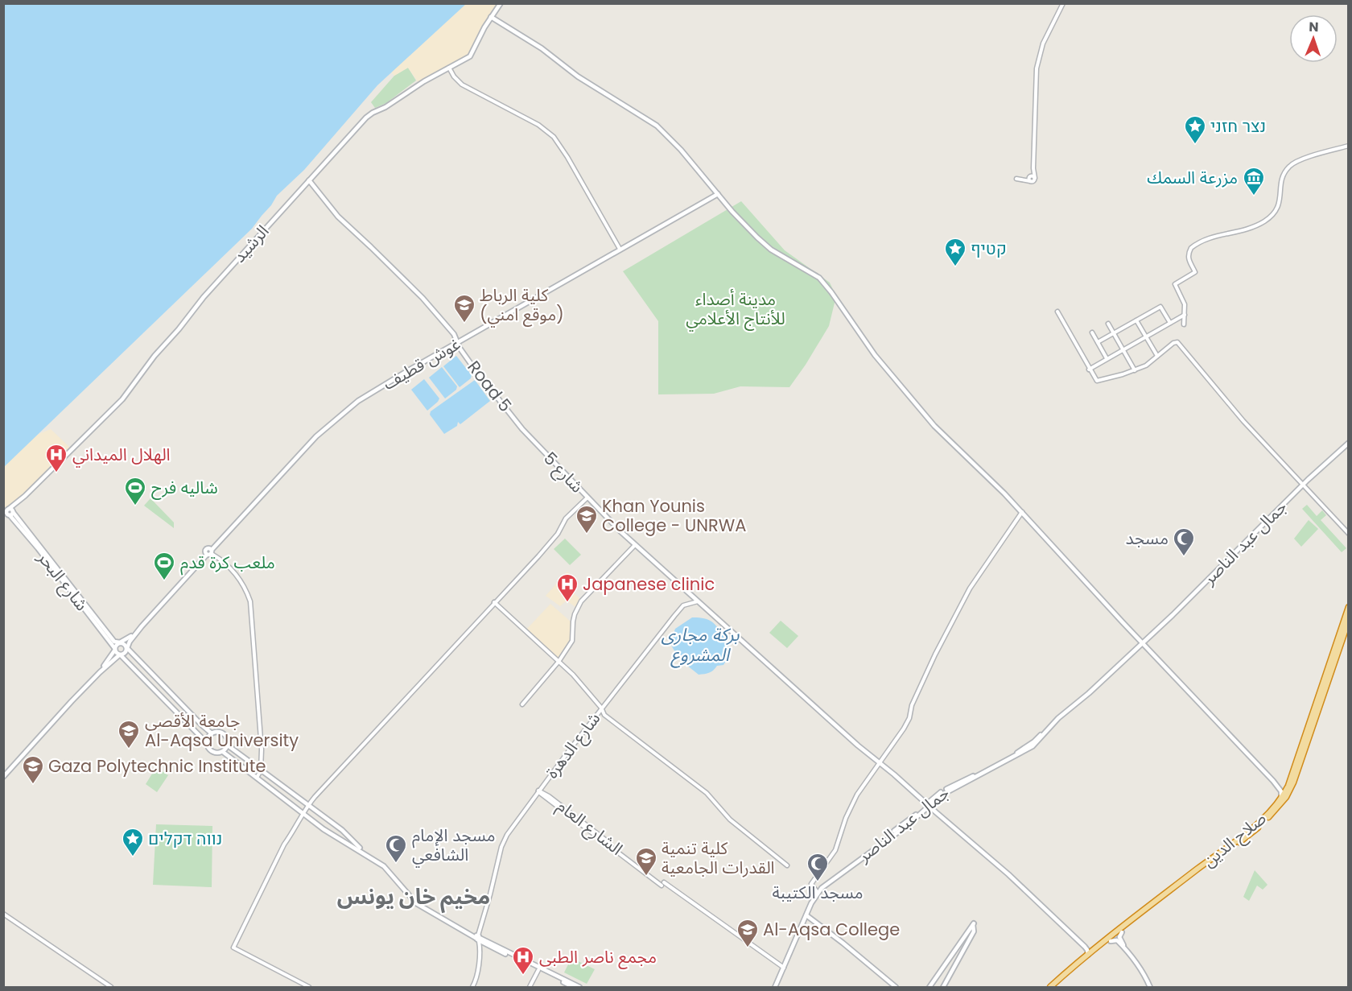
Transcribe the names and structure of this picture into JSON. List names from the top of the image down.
{
  "streets": {
    "highway": ["صلاح الدين"],
    "main road": [
      "الرشيد",
      "غوش قطيف",
      "Road 5",
      "شارع 5",
      "جمال عبد الناصر",
      "شارع البحر"
    ],
    "street": ["شارع الدهرة", "الشارع العام"]
  },
  "crossings": [
    ["الرشيد", "شارع البحر"],
    ["غوش قطيف", "Road 5"],
    ["غوش قطيف", "شارع البحر"],
    ["Road 5", "شارع 5"],
    ["شارع 5", "شارع الدهرة"],
    ["جمال عبد الناصر", "الشارع العام"],
    ["شارع الدهرة", "الشارع العام"]
  ],
  "districts": ["مخيم خان يونس"],
  "water": ["بركة مجارى المشروع"],
  "parks": ["مدينة أصداء للأنتاج الأعلامي"],
  "places": {
    "place": ["נצר חזני", "קטיף", "נווה דקלים"],
    "museum": ["مزرعة السمك"],
    "school or university": [
      "كلية الرباط (موقع امني)",
      "Khan Younis College - UNRWA",
      "جامعة الأقصى Al-Aqsa University",
      "Gaza Polytechnic Institute",
      "كلية تنمية القدرات الجامعية",
      "Al-Aqsa College"
    ],
    "hospital": ["الهلال الميداني", "Japanese clinic", "مجمع ناصر الطبى"],
    "sports": ["شاليه فرح", "ملعب كرة قدم"],
    "mosque": ["مسجد", "مسجد الإمام الشافعي", "مسجد الكتيبة"]
  },
  "north": "top"
}
